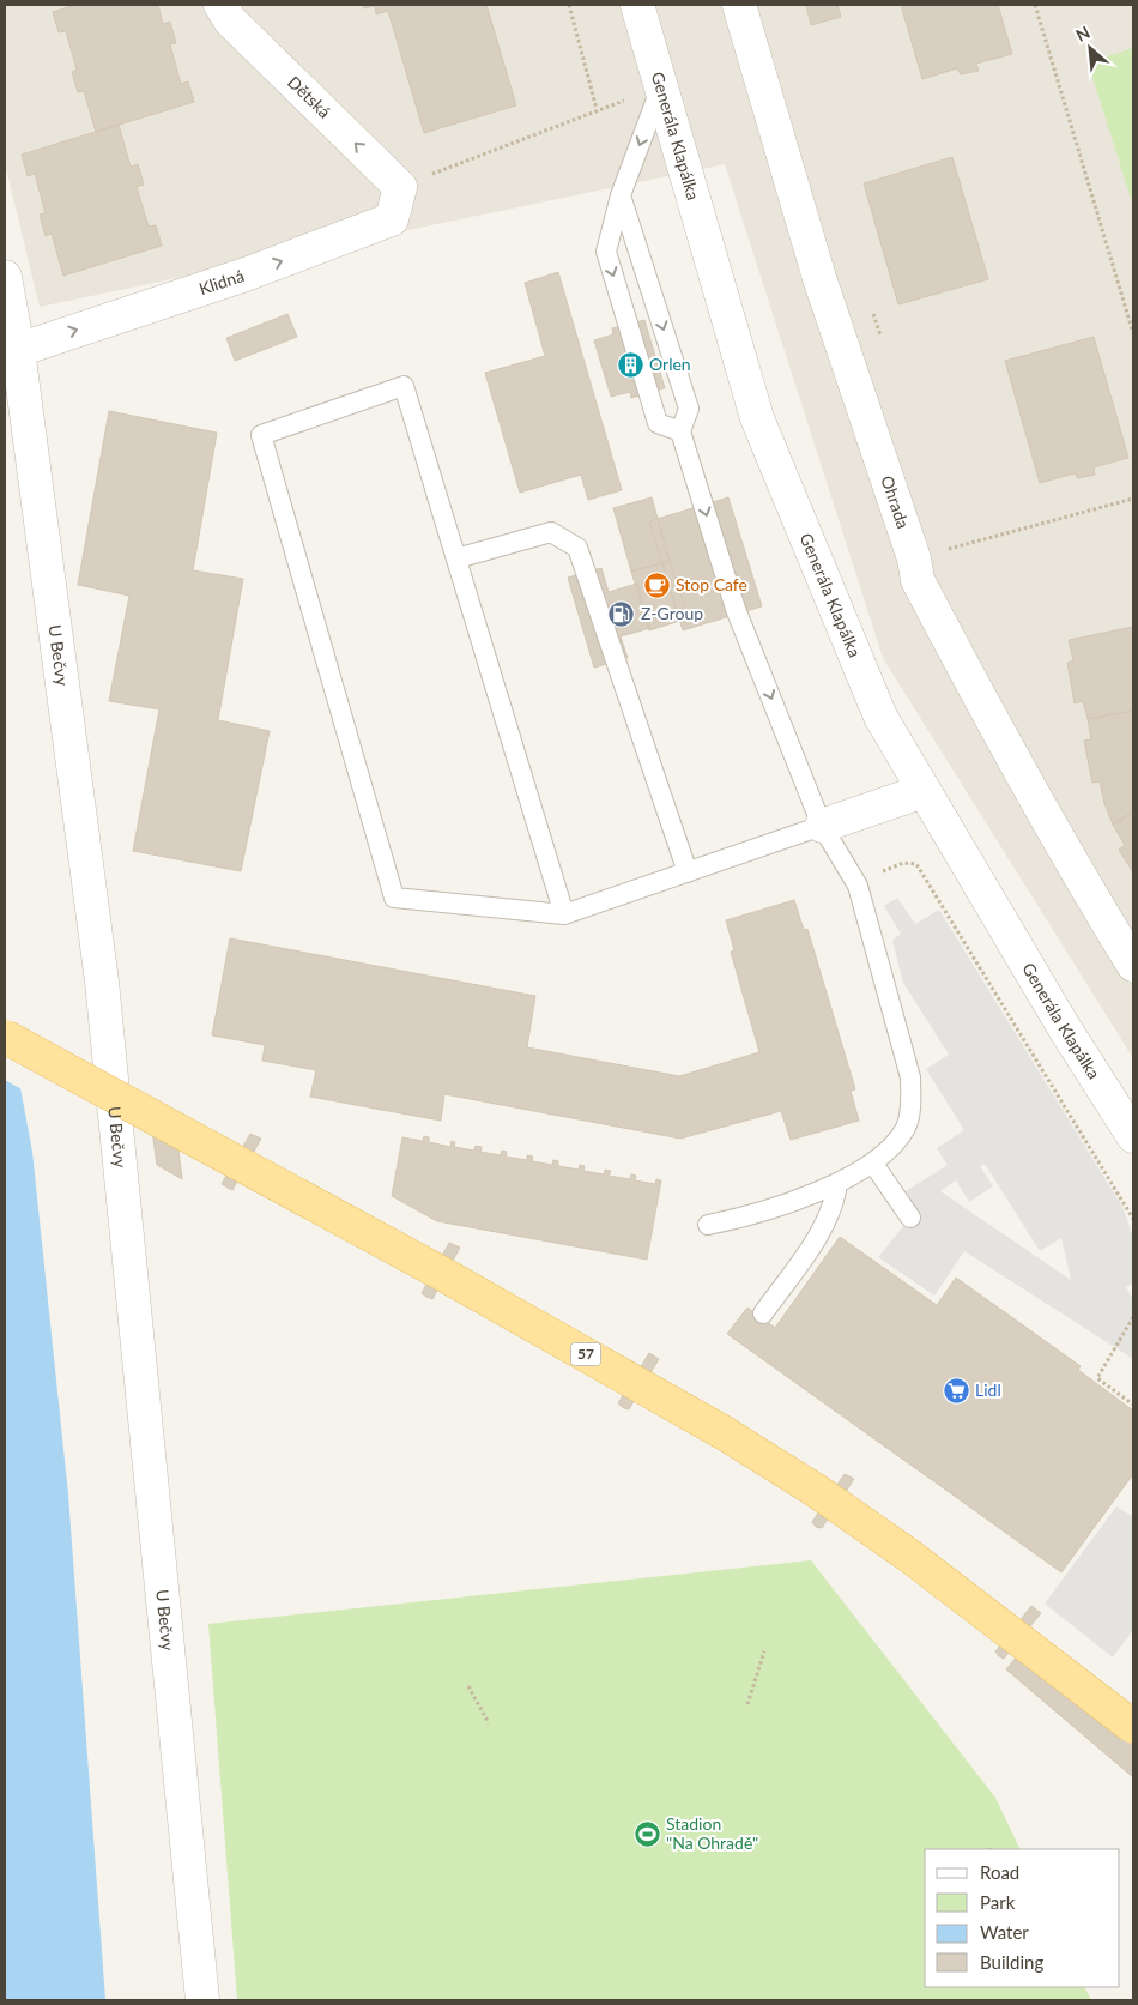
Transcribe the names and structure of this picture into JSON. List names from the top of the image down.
{
  "streets": {
    "main road": ["57"],
    "street": [
      "Dětská",
      "Generála Klapálka",
      "Klidná",
      "Ohrada",
      "U Bečvy"
    ]
  },
  "crossings": [
    ["Dětská", "Klidná"],
    ["Klidná", "U Bečvy"]
  ],
  "one_way": ["Dětská", "Klidná"],
  "places": {
    "building": ["Orlen"],
    "cafe": ["Stop Cafe"],
    "fuel station": ["Z-Group"],
    "supermarket": ["Lidl"],
    "sports": ["Stadion \"Na Ohradě\""]
  },
  "legend": [
    "Road",
    "Park",
    "Water",
    "Building"
  ],
  "north": "top left"
}
